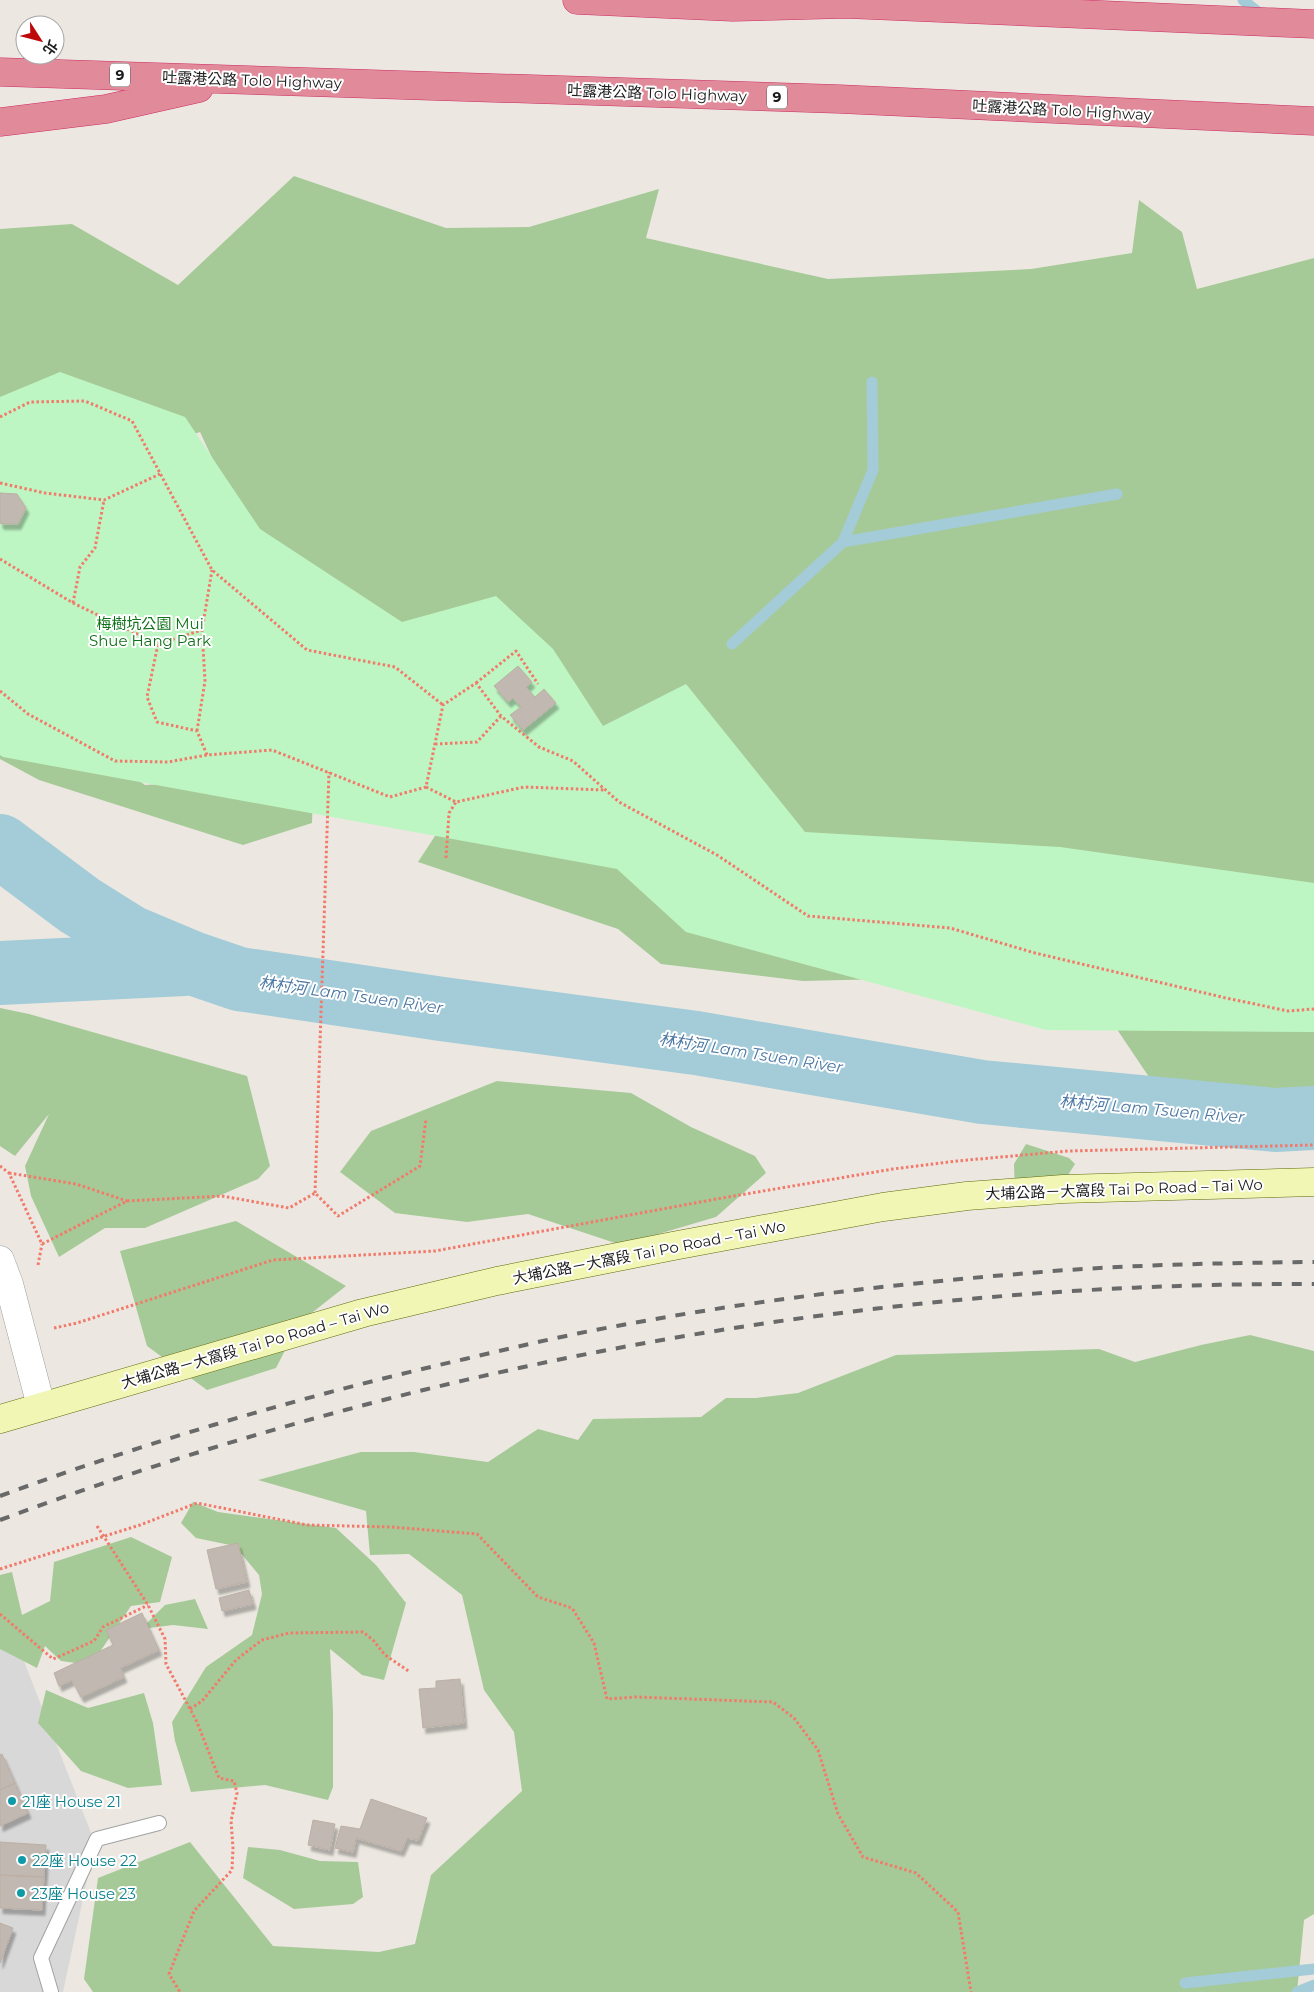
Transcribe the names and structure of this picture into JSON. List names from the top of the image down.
{
  "streets": {
    "highway": ["9", "吐露港公路 Tolo Highway"],
    "main road": ["大埔公路－大窩段 Tai Po Road – Tai Wo"]
  },
  "water": ["林村河 Lam Tsuen River"],
  "parks": ["梅樹坑公園 Mui Shue Hang Park"],
  "places": ["21座 House 21", "22座 House 22", "23座 House 23"],
  "north": "bottom right"
}
